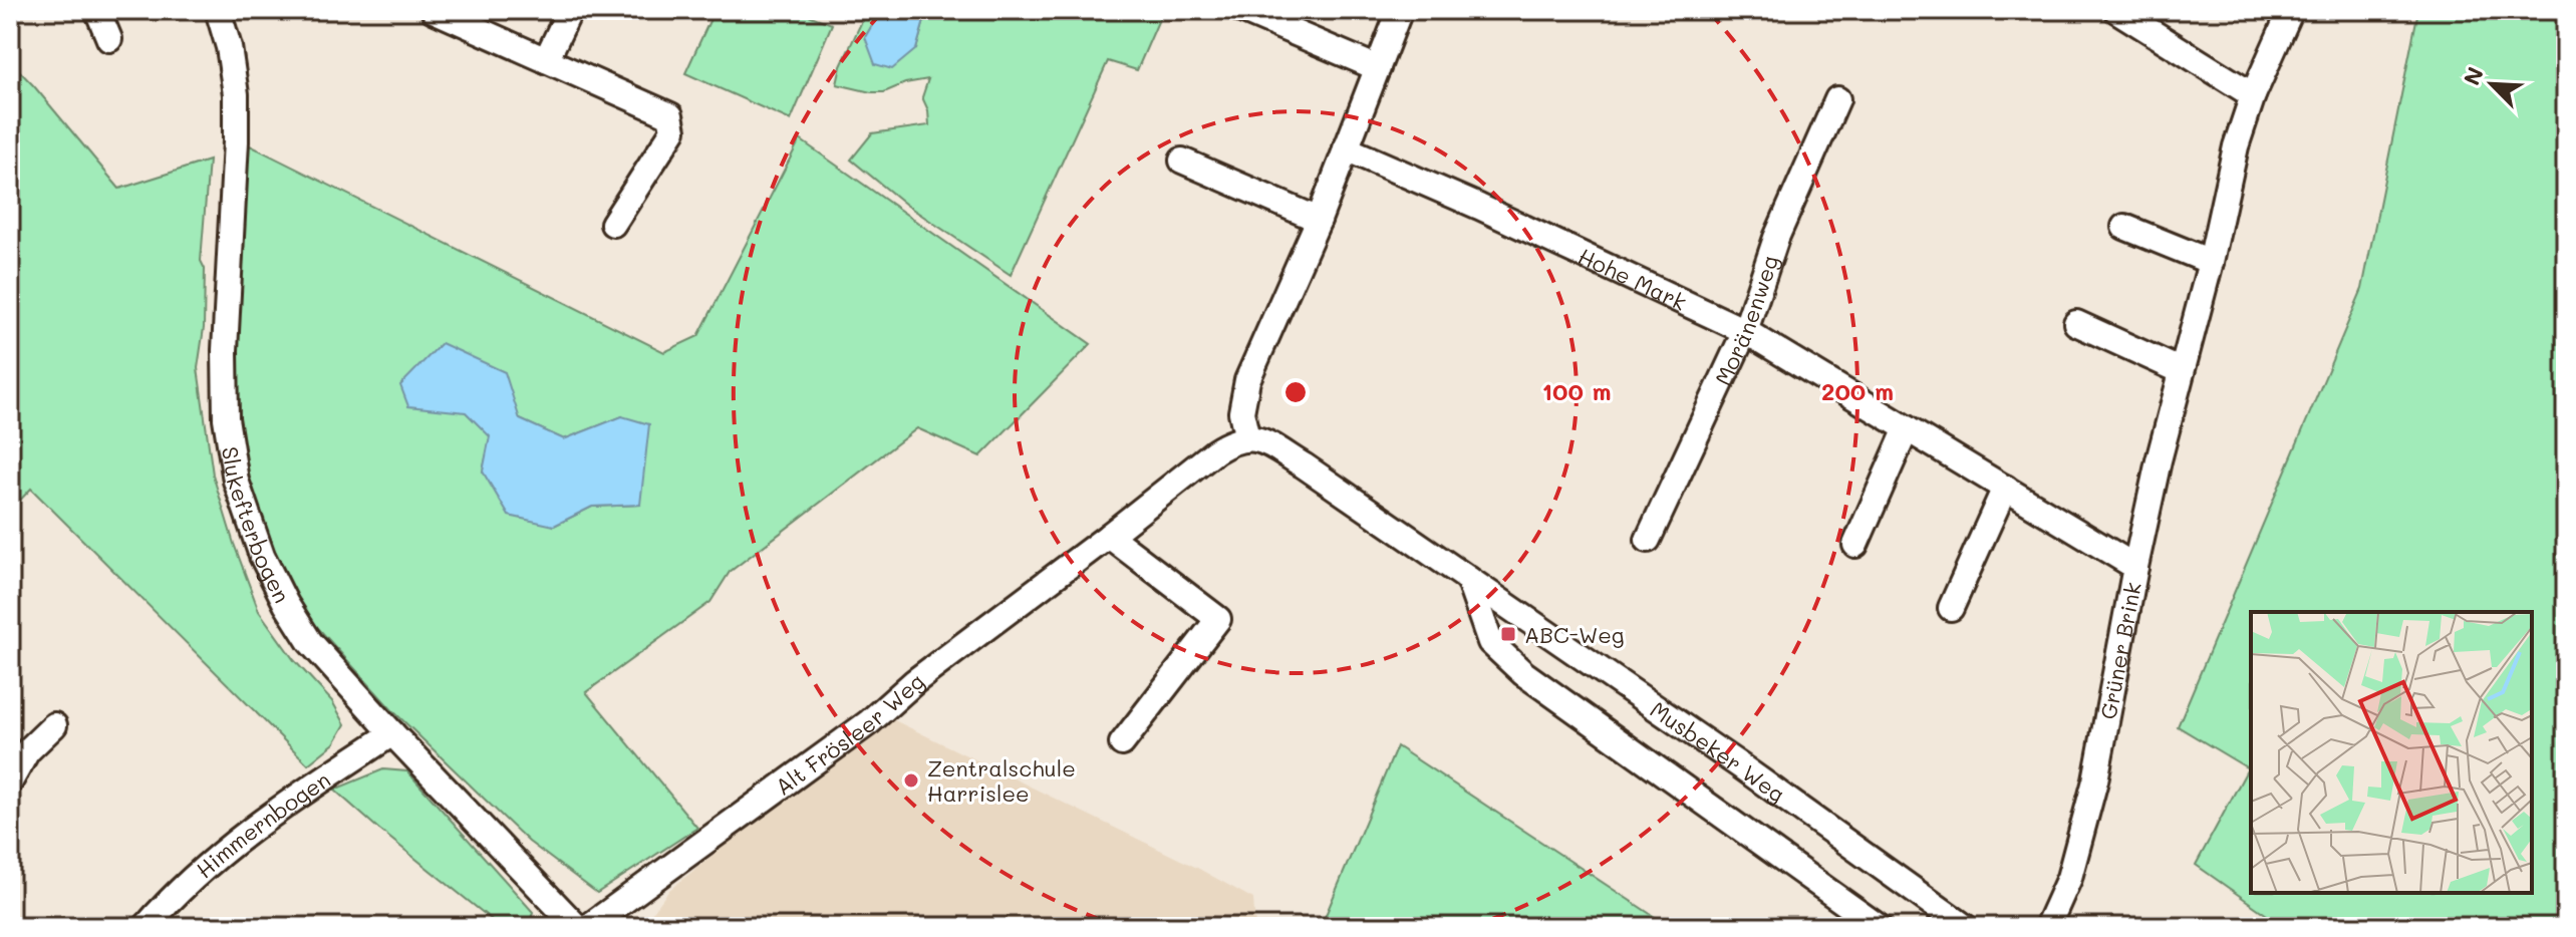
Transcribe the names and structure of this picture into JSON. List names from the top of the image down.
{
  "streets": {
    "street": [
      "Hohe Mark",
      "Moränenweg",
      "Slukefterbogen",
      "Grüner Brink",
      "Alt Frösleer Weg",
      "Musbeker Weg",
      "Himmernbogen"
    ]
  },
  "crossings": [
    ["Hohe Mark", "Moränenweg"],
    ["Hohe Mark", "Grüner Brink"],
    ["Slukefterbogen", "Himmernbogen"],
    ["Alt Frösleer Weg", "Musbeker Weg"]
  ],
  "places": {
    "transit": ["ABC-Weg"],
    "other": ["Zentralschule Harrislee"]
  },
  "north": "top left",
  "rings": ["100 m", "200 m"]
}
